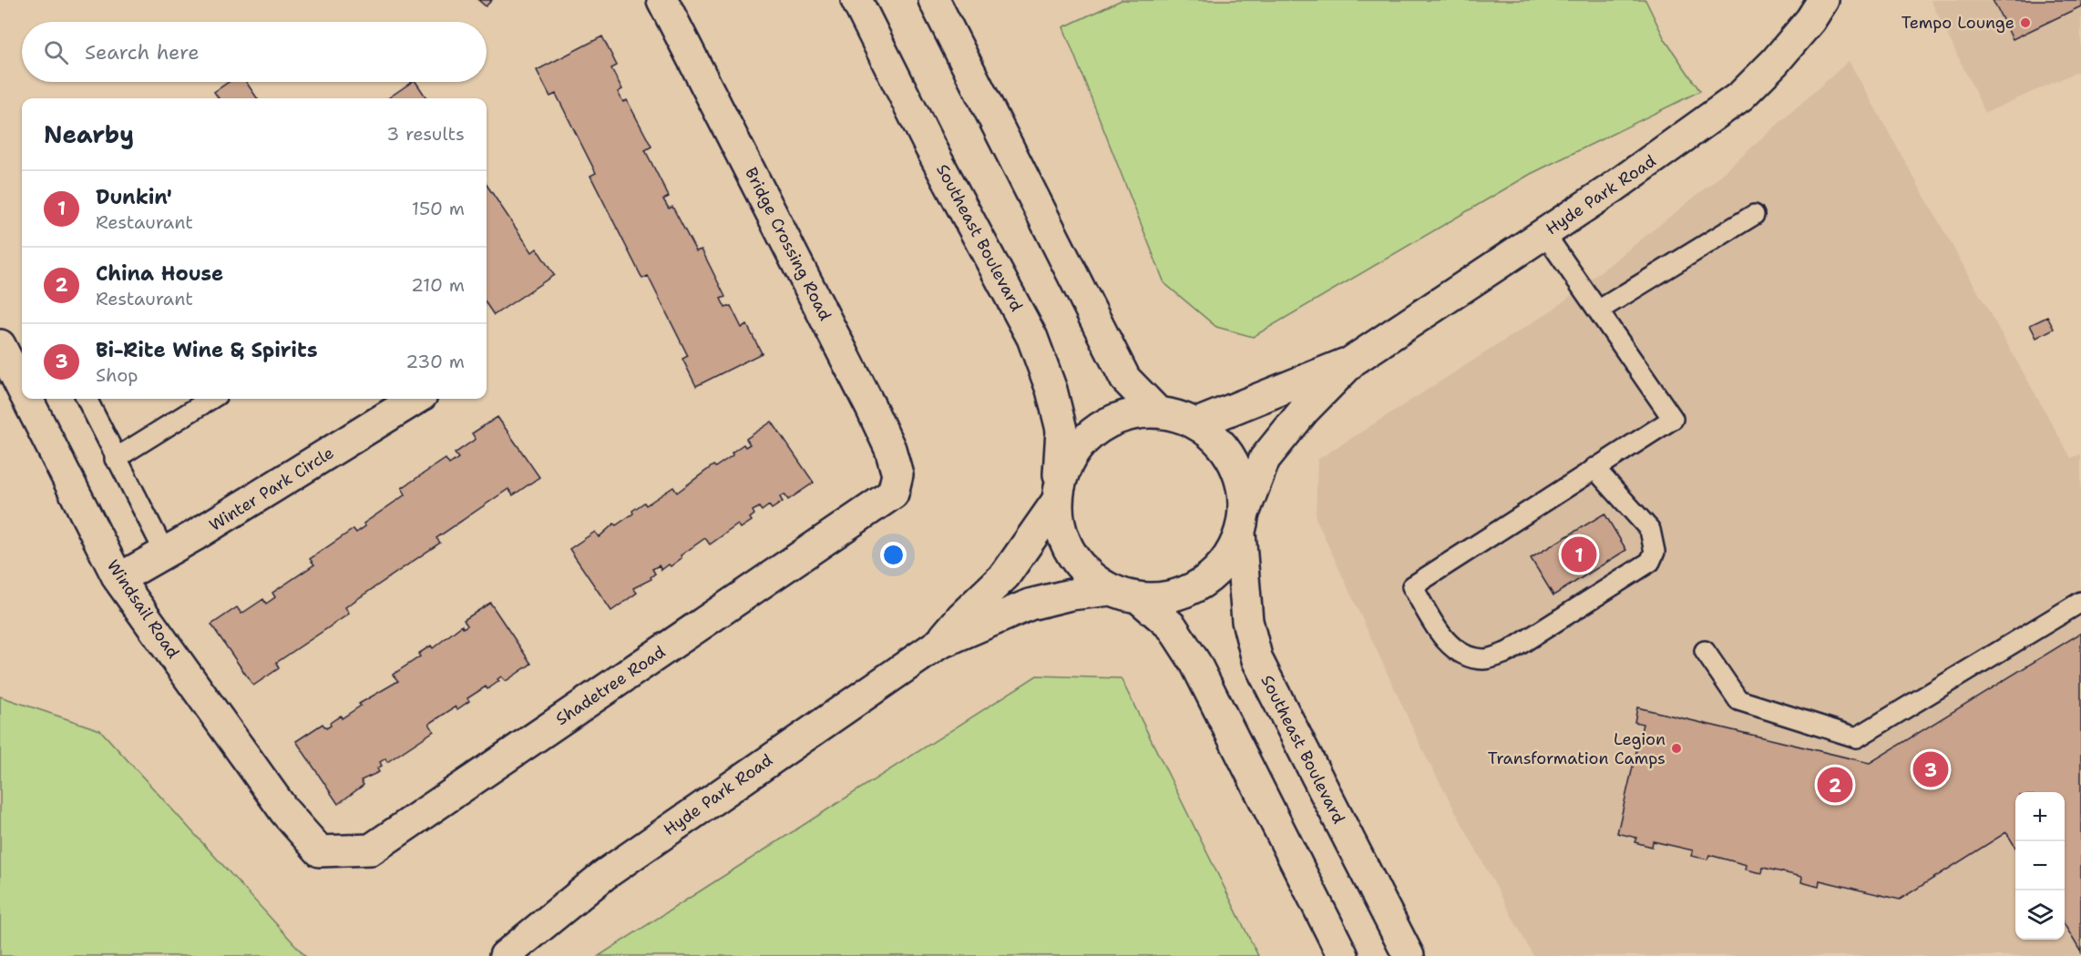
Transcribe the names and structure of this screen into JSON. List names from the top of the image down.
{
  "streets": {
    "street": [
      "Hyde Park Road",
      "Southeast Boulevard",
      "Bridge Crossing Road",
      "Winter Park Circle",
      "Windsail Road",
      "Shadetree Road"
    ]
  },
  "crossings": [
    ["Hyde Park Road", "Southeast Boulevard"],
    ["Bridge Crossing Road", "Shadetree Road"],
    ["Winter Park Circle", "Windsail Road"],
    ["Windsail Road", "Shadetree Road"]
  ],
  "places": ["Tempo Lounge", "Legion Transformation Camps"],
  "page": {
    "search": "Search here",
    "heading": ["Nearby", "3 results"],
    "list": [
      {
        "mark": "1",
        "name": "Dunkin'",
        "note": "Restaurant",
        "value": "150 m"
      },
      {
        "mark": "2",
        "name": "China House",
        "note": "Restaurant",
        "value": "210 m"
      },
      {
        "mark": "3",
        "name": "Bi-Rite Wine & Spirits",
        "note": "Shop",
        "value": "230 m"
      }
    ],
    "pins": ["1", "3", "2"],
    "map_buttons": ["+", "−"]
  }
}
